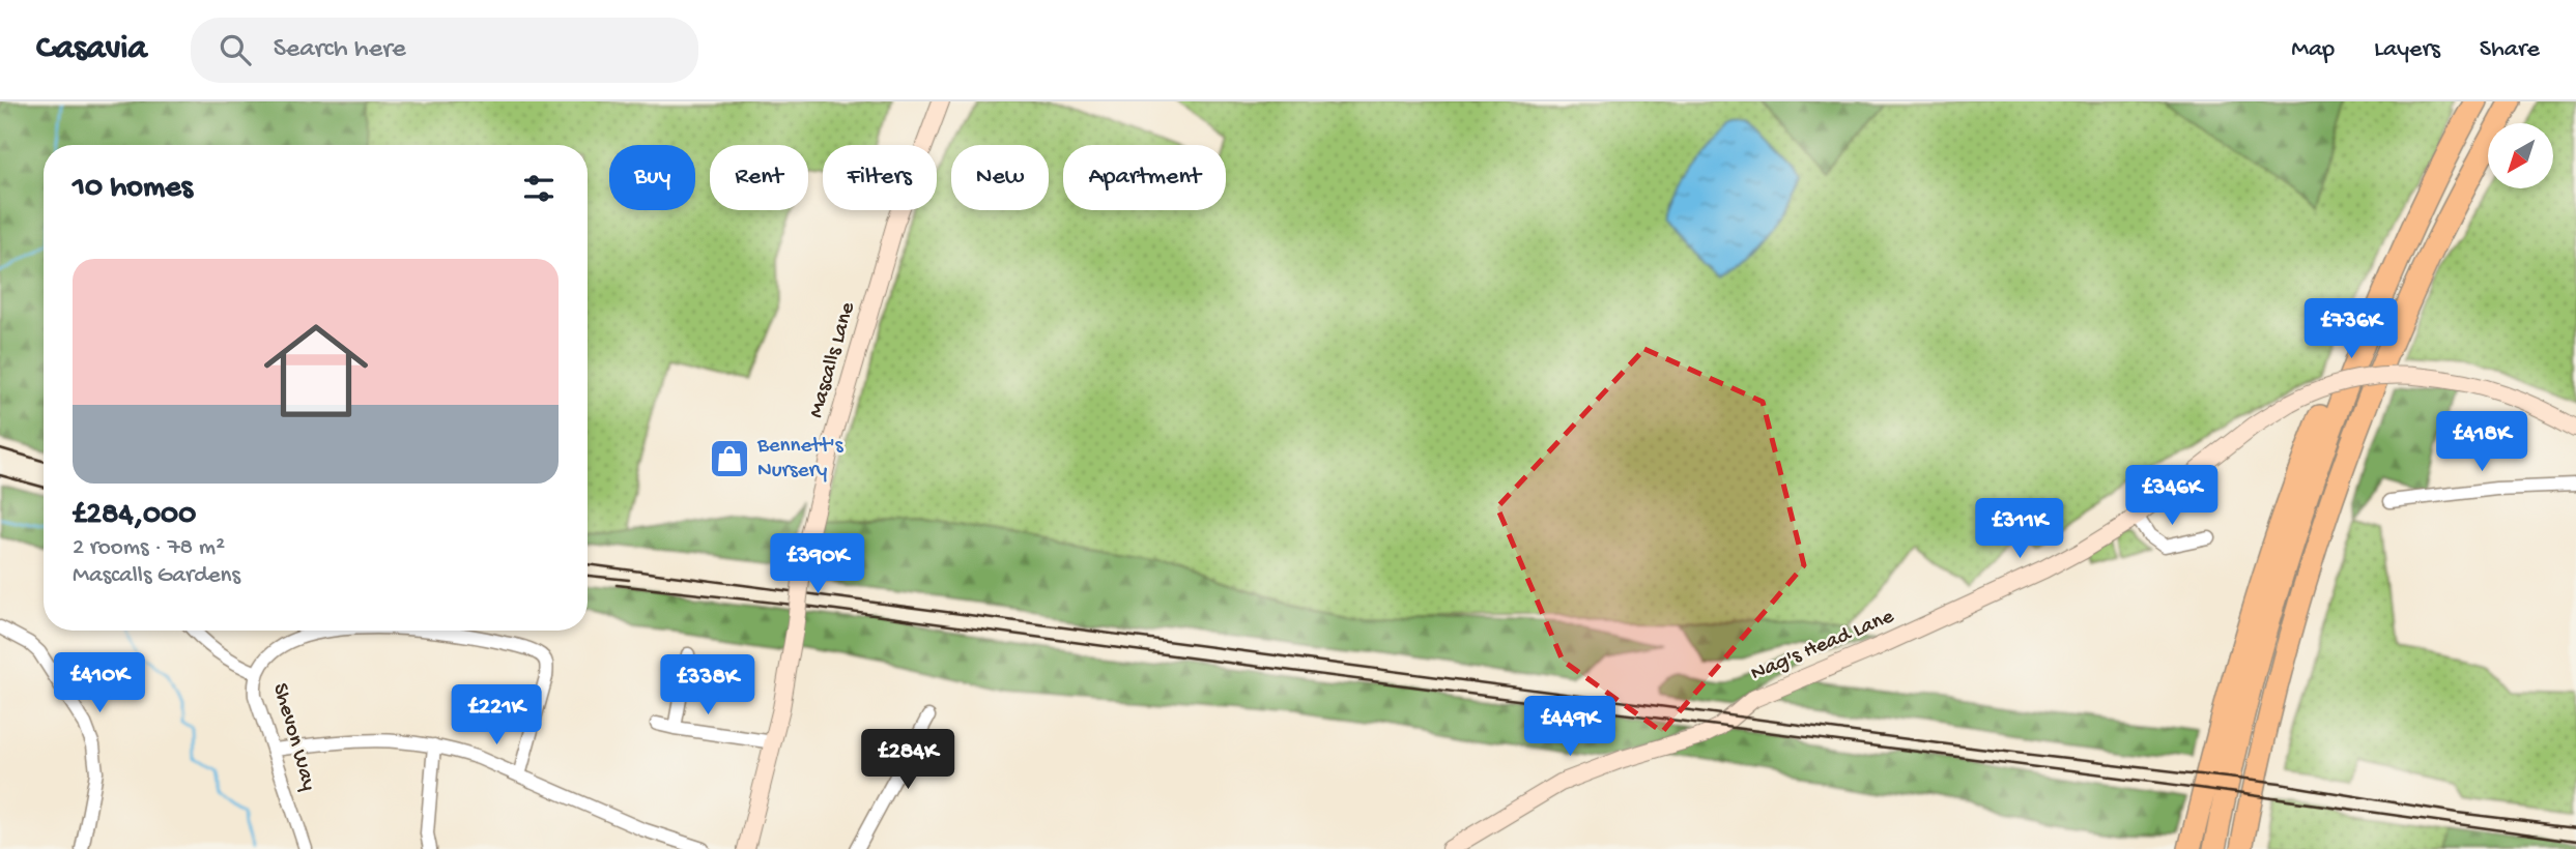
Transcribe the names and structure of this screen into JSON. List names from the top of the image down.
{
  "streets": {
    "street": ["Mascalls Lane", "Nag's Head Lane", "Shevon Way"]
  },
  "places": {
    "shop": ["Bennett's Nursery"]
  },
  "north": "bottom left",
  "page": {
    "header": "Casavia",
    "search": "Search here",
    "nav": ["Map", "Layers", "Share"],
    "chip": [
      "Buy",
      "Rent",
      "Filters",
      "New",
      "Apartment"
    ],
    "heading": "10 homes",
    "list": [
      {
        "name": "£284,000",
        "note": "2 rooms · 78 m² · Mascalls Gardens"
      }
    ],
    "price": [
      "£736K",
      "£418K",
      "£346K",
      "£311K",
      "£390K",
      "£410K",
      "£338K",
      "£221K",
      "£449K",
      "£284K"
    ]
  }
}
